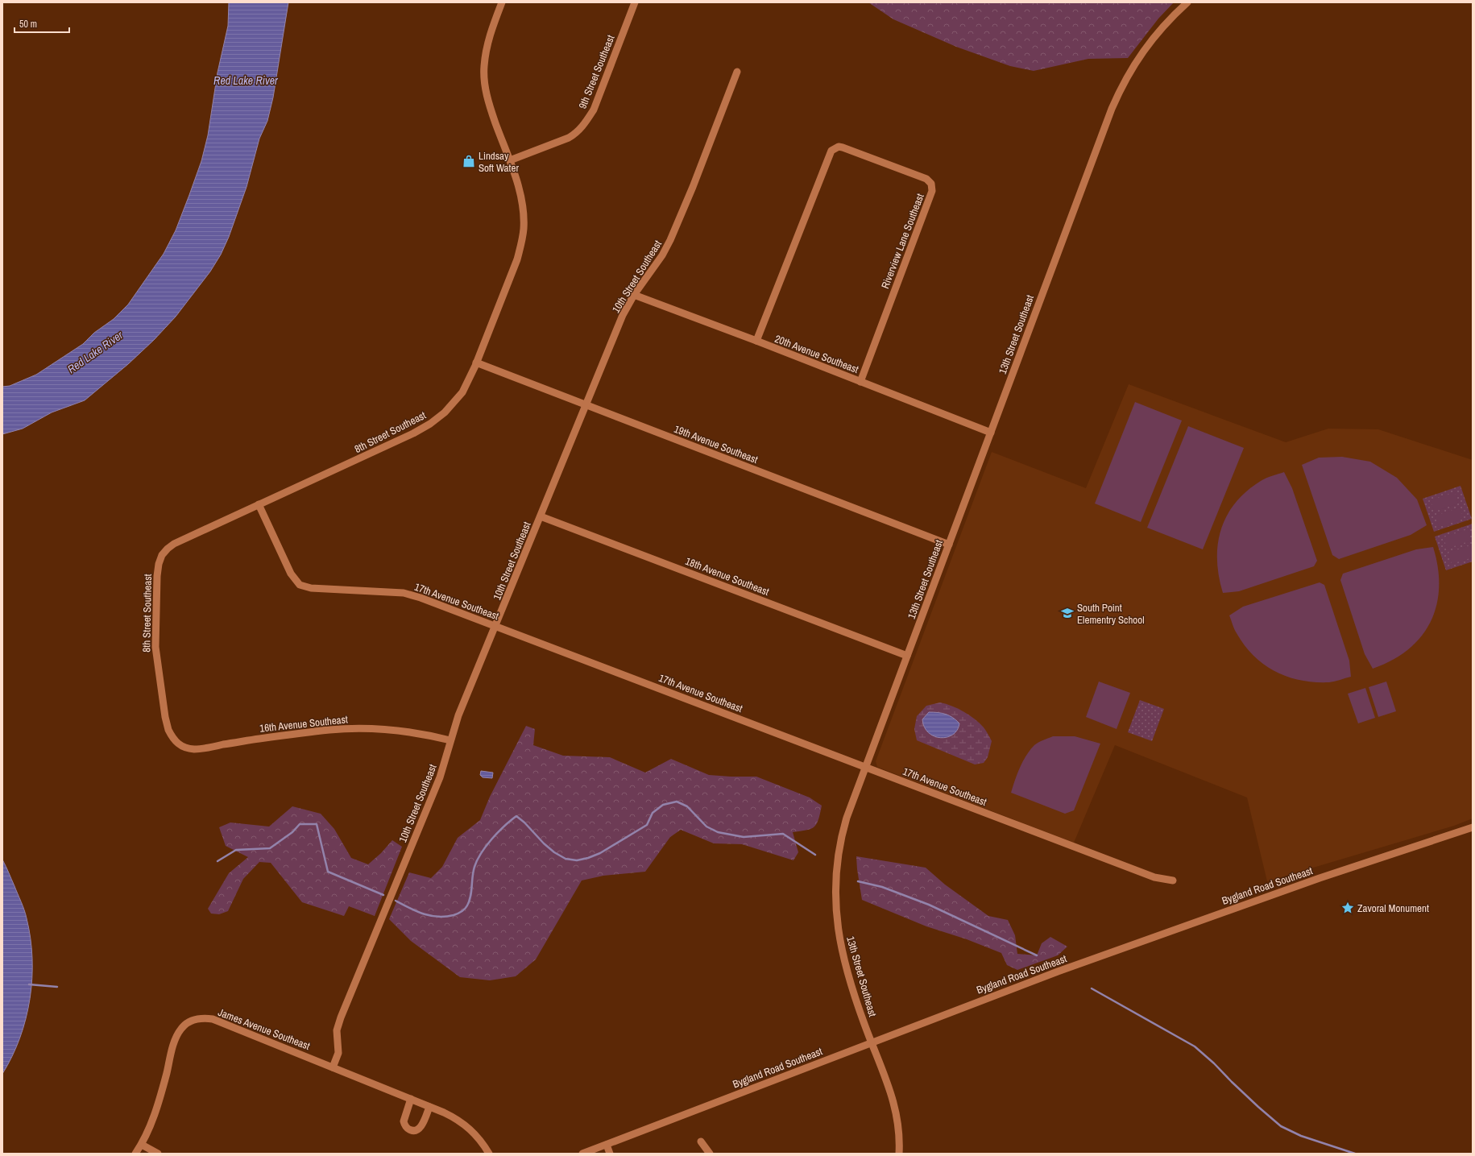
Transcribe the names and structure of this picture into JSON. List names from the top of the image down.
{
  "streets": {
    "street": [
      "9th Street Southeast",
      "Riverview Lane Southeast",
      "10th Street Southeast",
      "13th Street Southeast",
      "20th Avenue Southeast",
      "8th Street Southeast",
      "19th Avenue Southeast",
      "18th Avenue Southeast",
      "17th Avenue Southeast",
      "16th Avenue Southeast",
      "Bygland Road Southeast",
      "James Avenue Southeast"
    ]
  },
  "crossings": [
    ["9th Street Southeast", "8th Street Southeast"],
    ["Riverview Lane Southeast", "20th Avenue Southeast"],
    ["10th Street Southeast", "20th Avenue Southeast"],
    ["10th Street Southeast", "19th Avenue Southeast"],
    ["10th Street Southeast", "18th Avenue Southeast"],
    ["10th Street Southeast", "17th Avenue Southeast"],
    ["10th Street Southeast", "16th Avenue Southeast"],
    ["10th Street Southeast", "James Avenue Southeast"],
    ["13th Street Southeast", "20th Avenue Southeast"],
    ["13th Street Southeast", "19th Avenue Southeast"],
    ["13th Street Southeast", "18th Avenue Southeast"],
    ["13th Street Southeast", "17th Avenue Southeast"],
    ["13th Street Southeast", "Bygland Road Southeast"],
    ["8th Street Southeast", "19th Avenue Southeast"],
    ["8th Street Southeast", "17th Avenue Southeast"],
    ["8th Street Southeast", "16th Avenue Southeast"]
  ],
  "water": ["Red Lake River"],
  "places": {
    "shop": ["Lindsay Soft Water"],
    "school or university": ["South Point Elementry School"],
    "place": ["Zavoral Monument"]
  },
  "scale_bar": "50 m"
}
